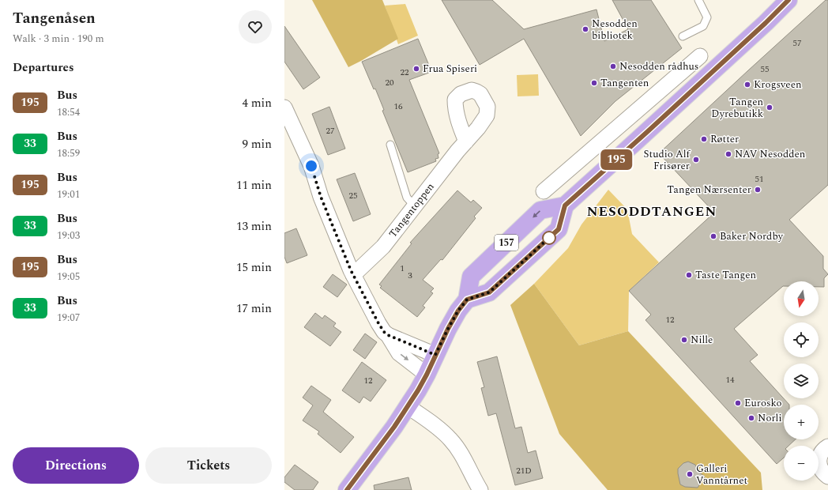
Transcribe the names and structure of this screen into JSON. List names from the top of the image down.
{
  "streets": {
    "main road": ["157"],
    "street": ["Tangentoppen"]
  },
  "districts": ["NESODDTANGEN"],
  "places": [
    "Nesodden bibliotek",
    "Nesodden rådhus",
    "Frua Spiseri",
    "Tangenten",
    "Krogsveen",
    "Tangen Dyrebutikk",
    "Røtter",
    "NAV Nesodden",
    "Studio Alf Frisører",
    "Tangen Nærsenter",
    "Baker Nordby",
    "Taste Tangen",
    "Nille",
    "Eurosko",
    "Norli",
    "Galleri Vanntårnet"
  ],
  "lines": ["bus line 195"],
  "house_numbers": [
    "57",
    "55",
    "22",
    "20",
    "16",
    "27",
    "51",
    "25",
    "1",
    "3",
    "12",
    "14",
    "12",
    "21D"
  ],
  "north": "bottom",
  "page": {
    "heading": [
      ["Tangenåsen", "Walk · 3 min · 190 m"],
      "Departures"
    ],
    "on_map": "195",
    "list": [
      {
        "mark": "195",
        "name": "Bus",
        "note": "18:54",
        "value": "4 min"
      },
      {
        "mark": "33",
        "name": "Bus",
        "note": "18:59",
        "value": "9 min"
      },
      {
        "mark": "195",
        "name": "Bus",
        "note": "19:01",
        "value": "11 min"
      },
      {
        "mark": "33",
        "name": "Bus",
        "note": "19:03",
        "value": "13 min"
      },
      {
        "mark": "195",
        "name": "Bus",
        "note": "19:05",
        "value": "15 min"
      },
      {
        "mark": "33",
        "name": "Bus",
        "note": "19:07",
        "value": "17 min"
      }
    ],
    "map_buttons": ["+", "−"],
    "buttons": ["Directions", "Tickets"]
  }
}
